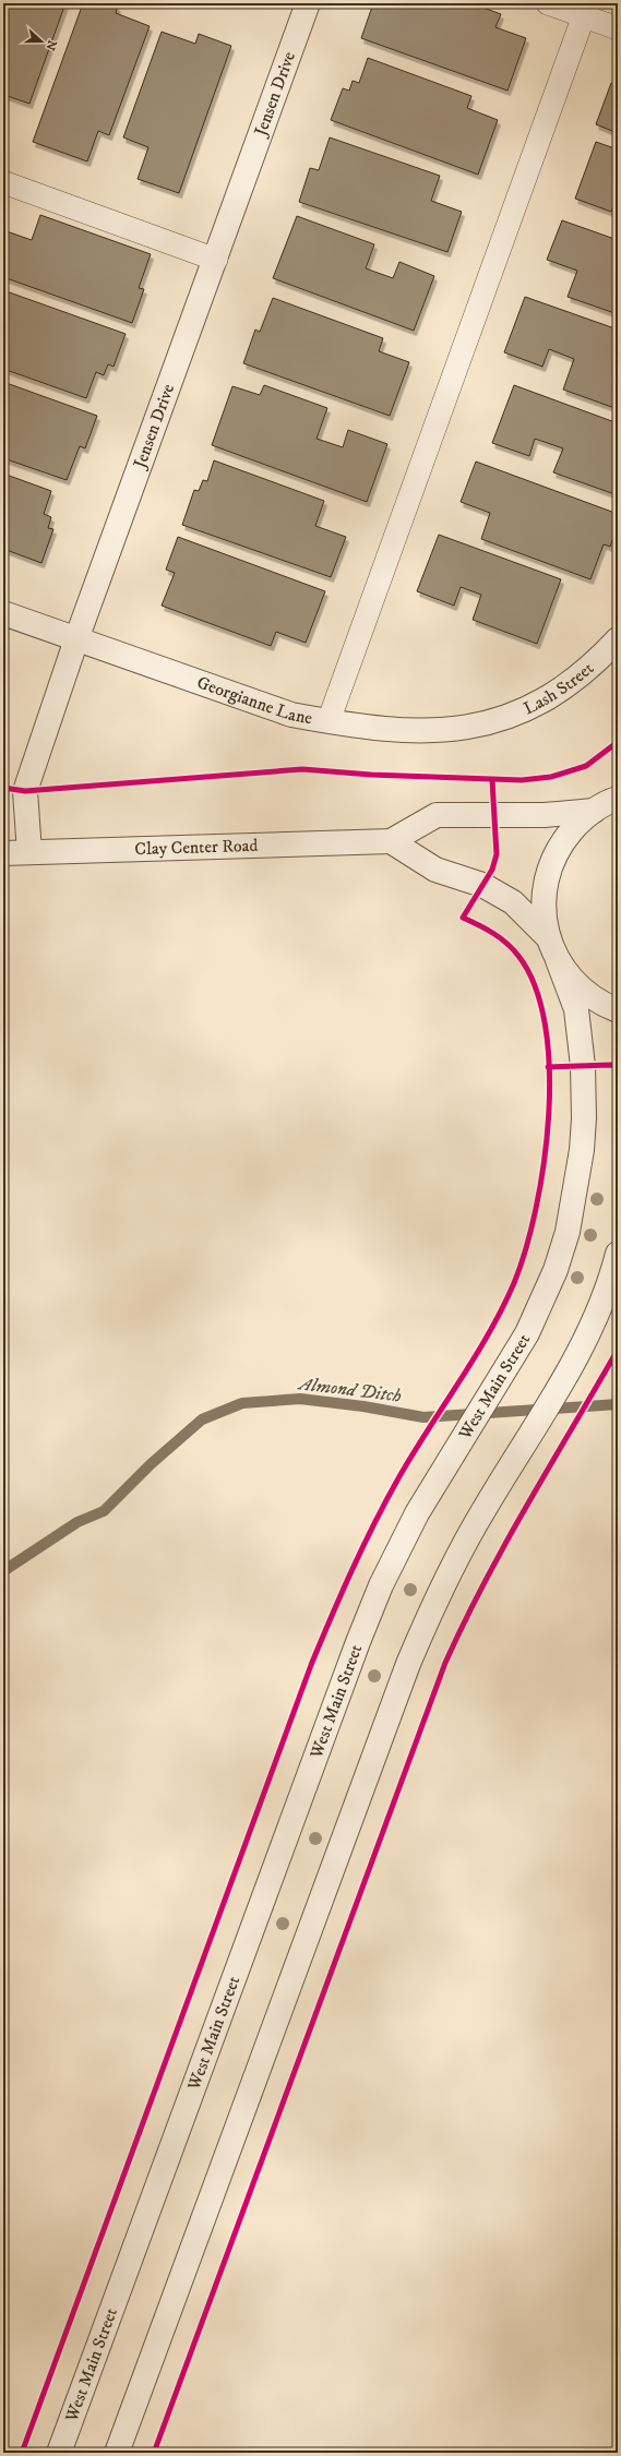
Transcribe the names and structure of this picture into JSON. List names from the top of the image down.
{
  "streets": {
    "street": [
      "Jensen Drive",
      "Lash Street",
      "Georgianne Lane",
      "Clay Center Road",
      "West Main Street"
    ]
  },
  "crossings": [
    ["Jensen Drive", "Georgianne Lane"],
    ["Jensen Drive", "Clay Center Road"],
    ["Lash Street", "Georgianne Lane"]
  ],
  "water": ["Almond Ditch"],
  "north": "right"
}
